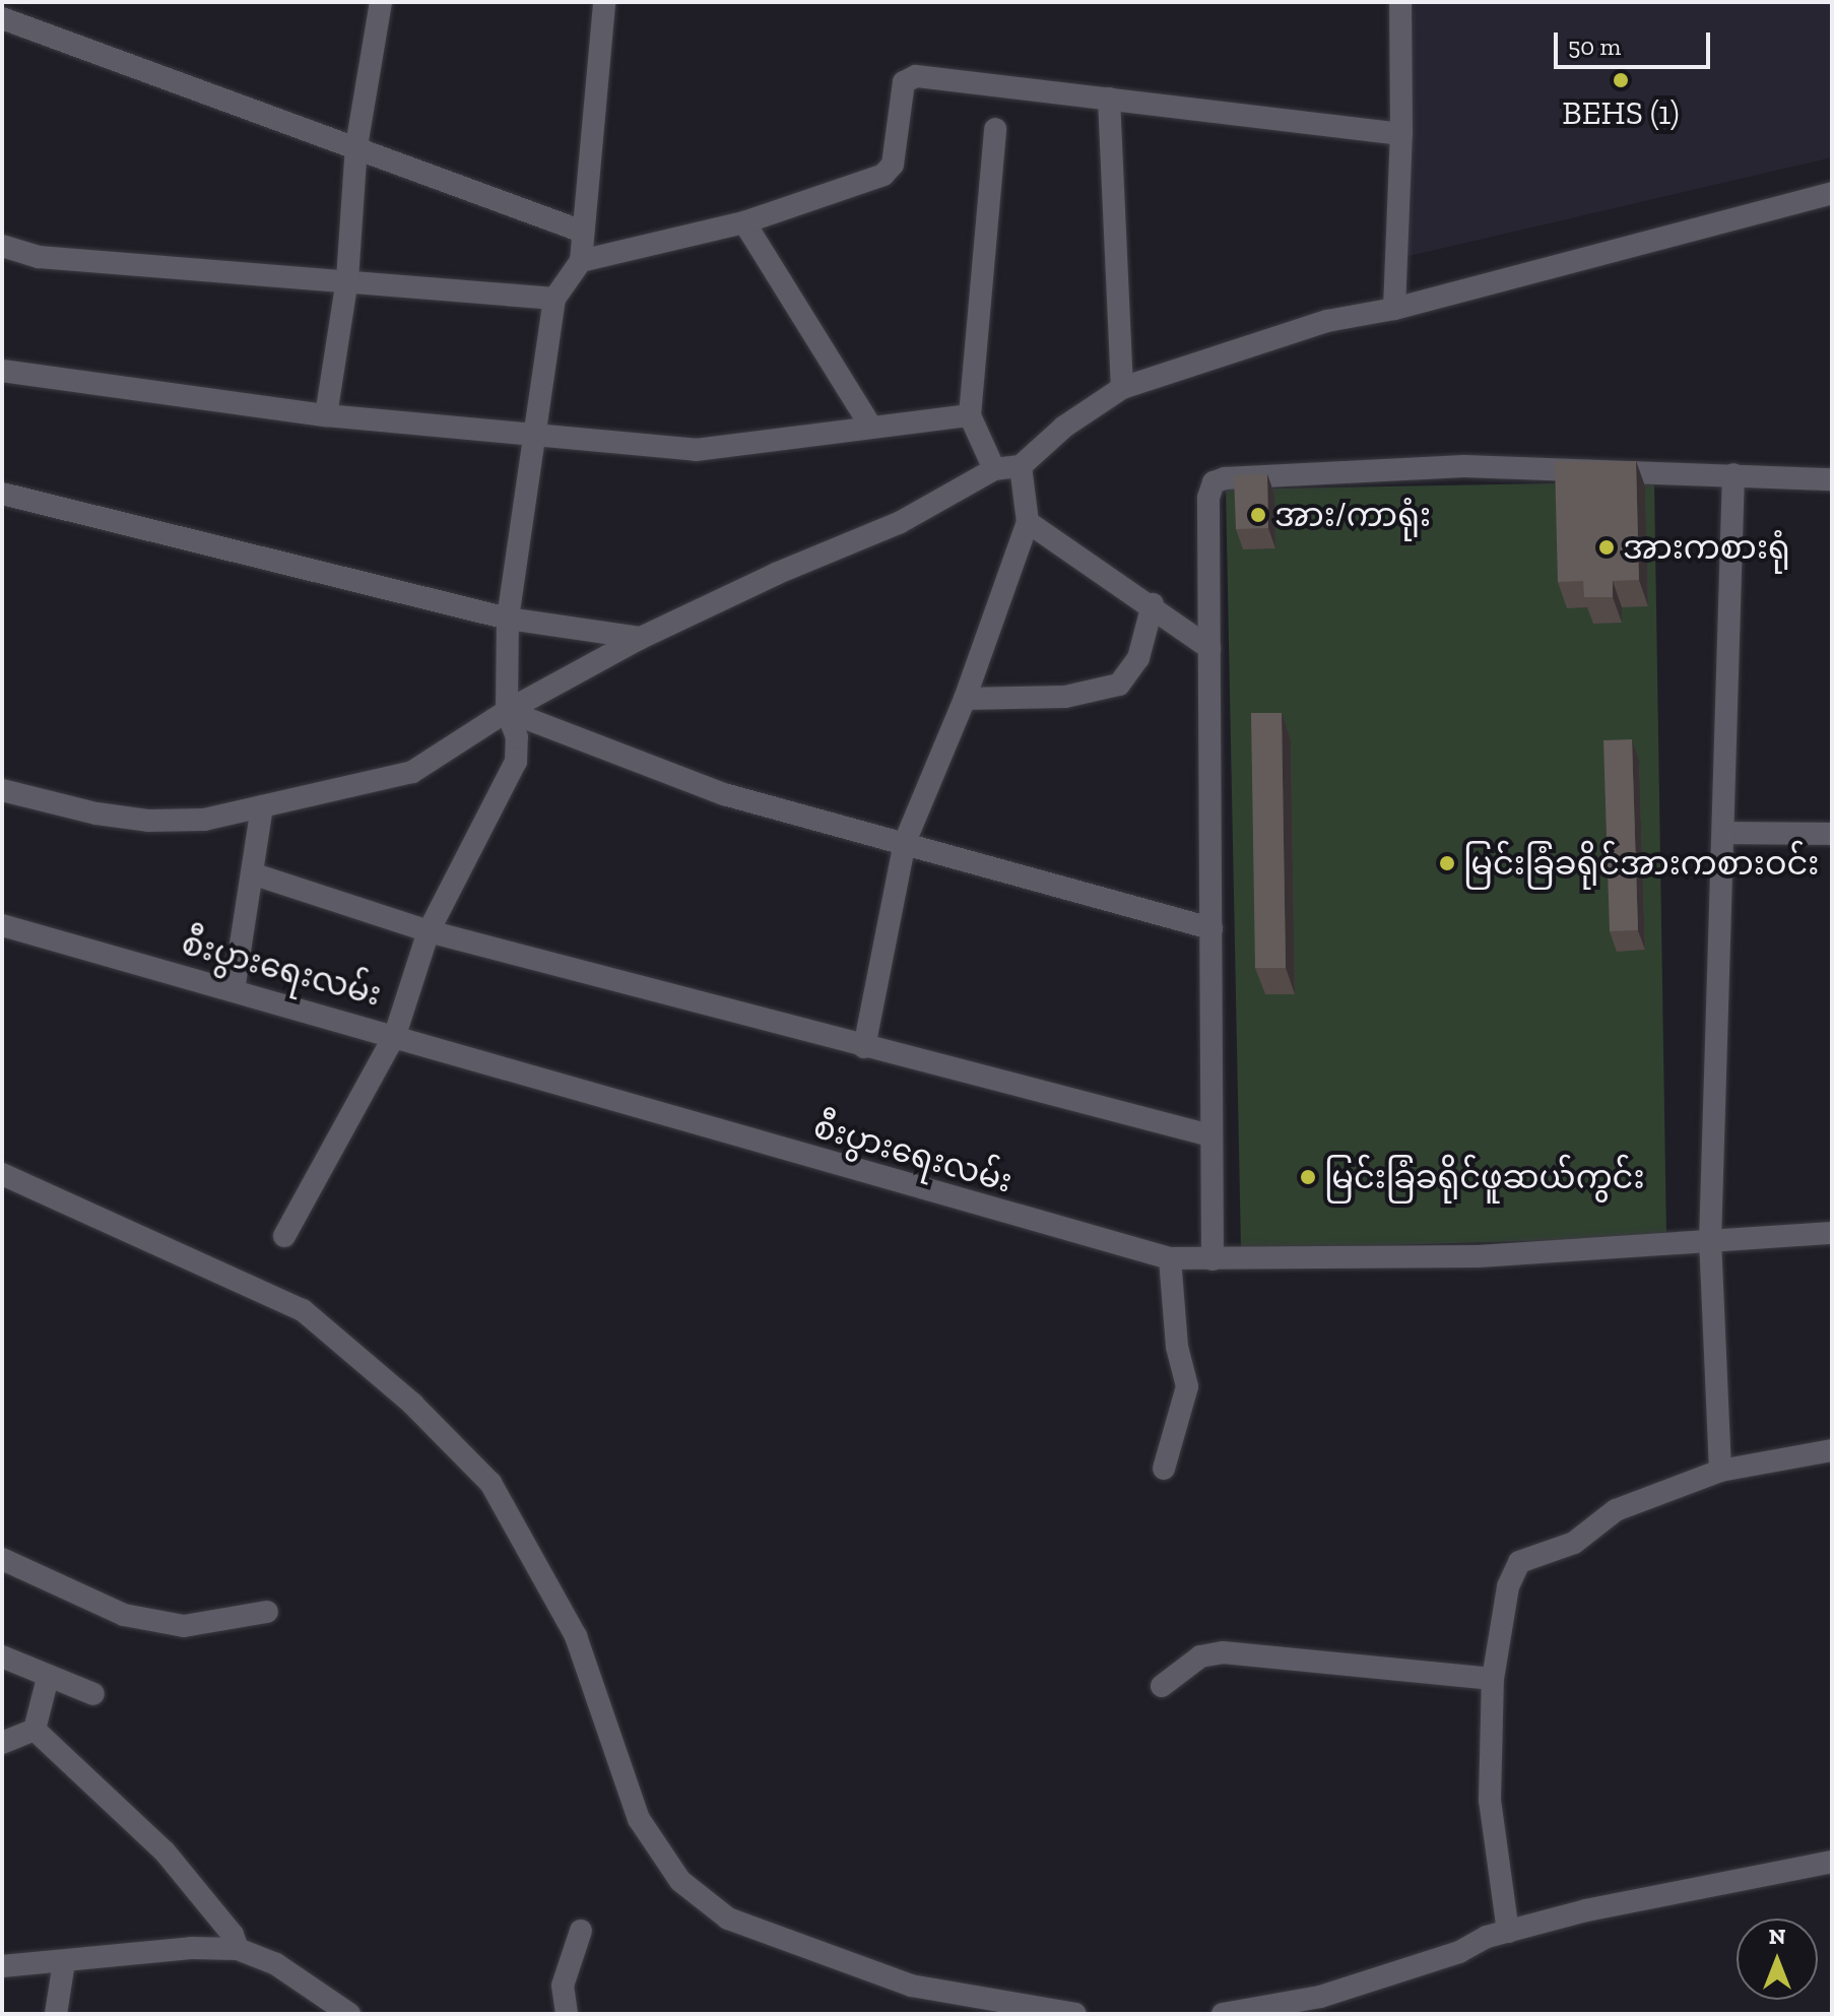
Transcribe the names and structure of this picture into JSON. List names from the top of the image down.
{
  "streets": {
    "street": ["စီးပွားရေးလမ်း"]
  },
  "places": [
    "BEHS (1)",
    "အား/ကာရုံး",
    "အားကစားရုံ",
    "မြင်းခြံခရိုင်အားကစားဝင်း",
    "မြင်းခြံခရိုင်ဖူဆယ်ကွင်း"
  ],
  "scale_bar": "50 m",
  "north": "top"
}
